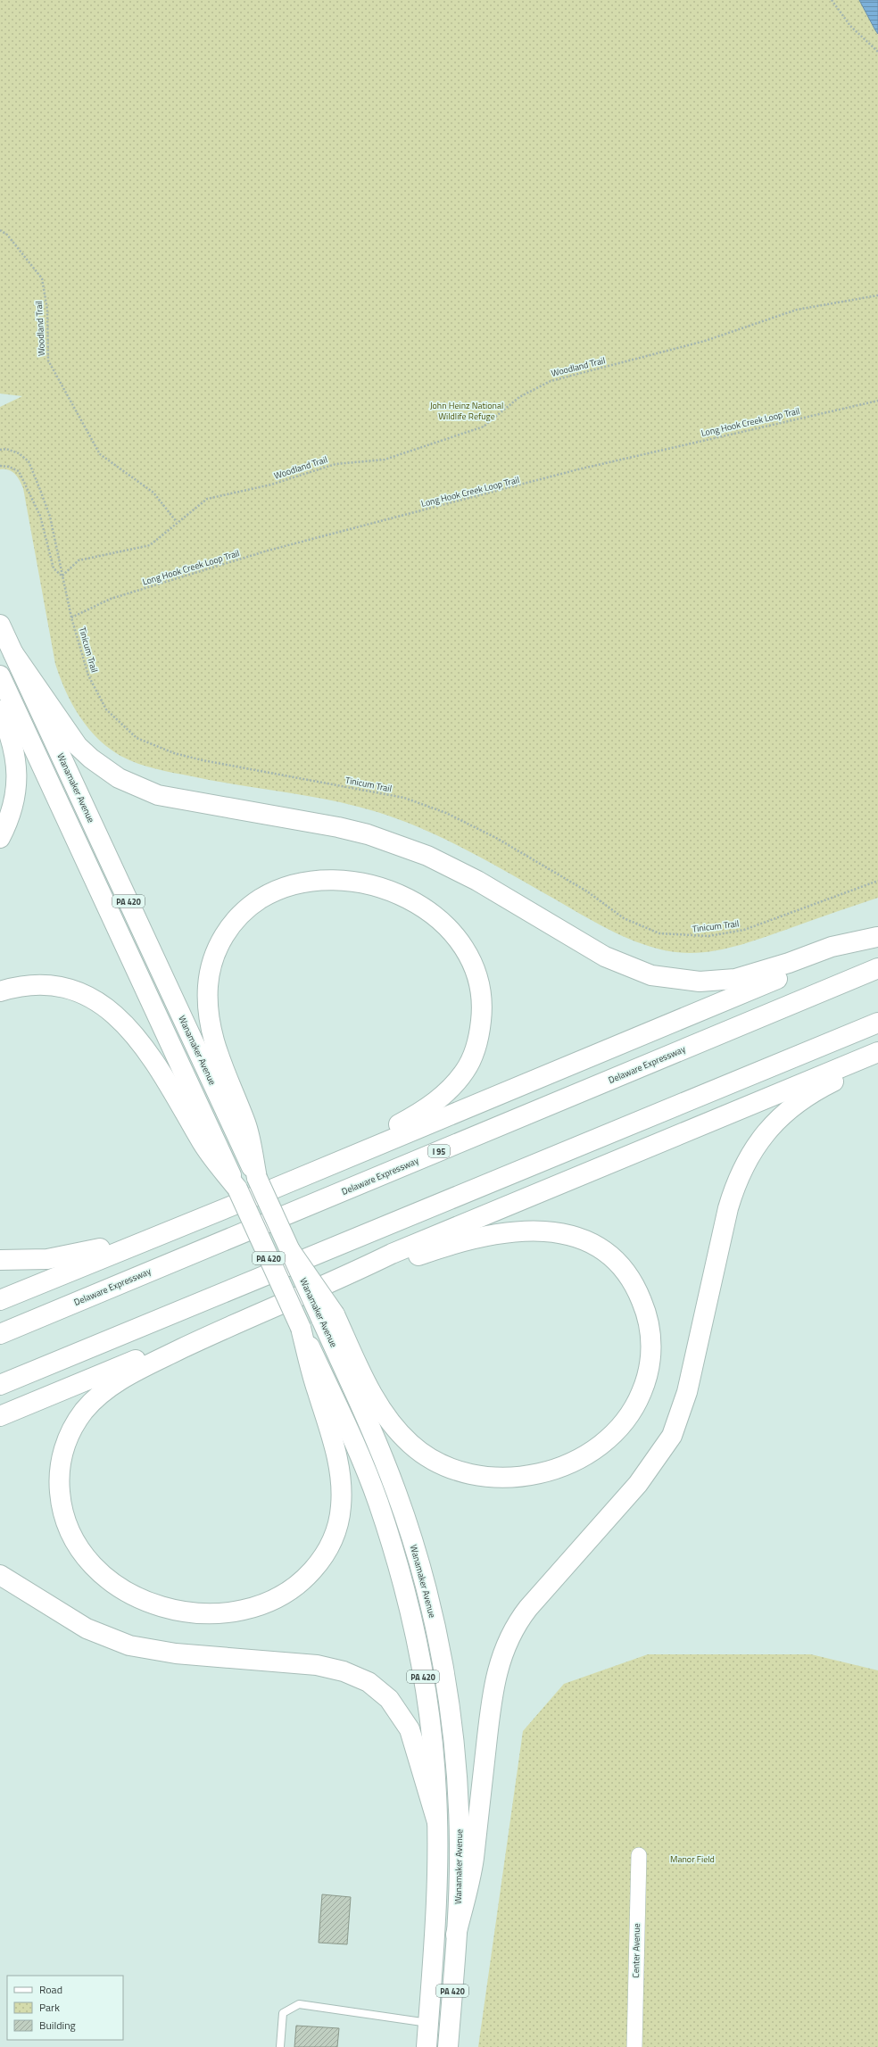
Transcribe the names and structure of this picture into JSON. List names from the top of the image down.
{
  "streets": {
    "main road": [
      "Wanamaker Avenue",
      "PA 420",
      "Delaware Expressway",
      "I 95"
    ],
    "street": ["Center Avenue"],
    "path": ["Woodland Trail", "Long Hook Creek Loop Trail", "Tinicum Trail"]
  },
  "crossings": [
    ["Woodland Trail", "Tinicum Trail"],
    ["Long Hook Creek Loop Trail", "Tinicum Trail"]
  ],
  "parks": ["John Heinz National Wildlife Refuge", "Manor Field"],
  "legend": ["Road", "Park", "Building"]
}
